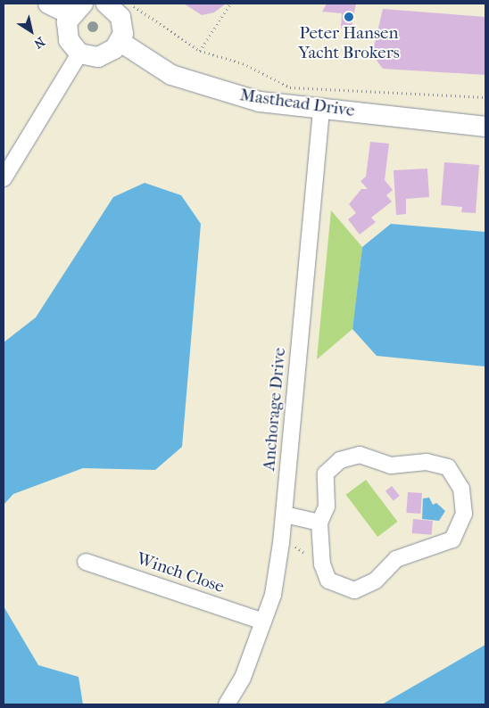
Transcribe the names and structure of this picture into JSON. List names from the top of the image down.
{
  "streets": {
    "street": ["Masthead Drive", "Anchorage Drive", "Winch Close"]
  },
  "crossings": [
    ["Masthead Drive", "Anchorage Drive"],
    ["Anchorage Drive", "Winch Close"]
  ],
  "places": ["Peter Hansen Yacht Brokers"],
  "north": "bottom right"
}
